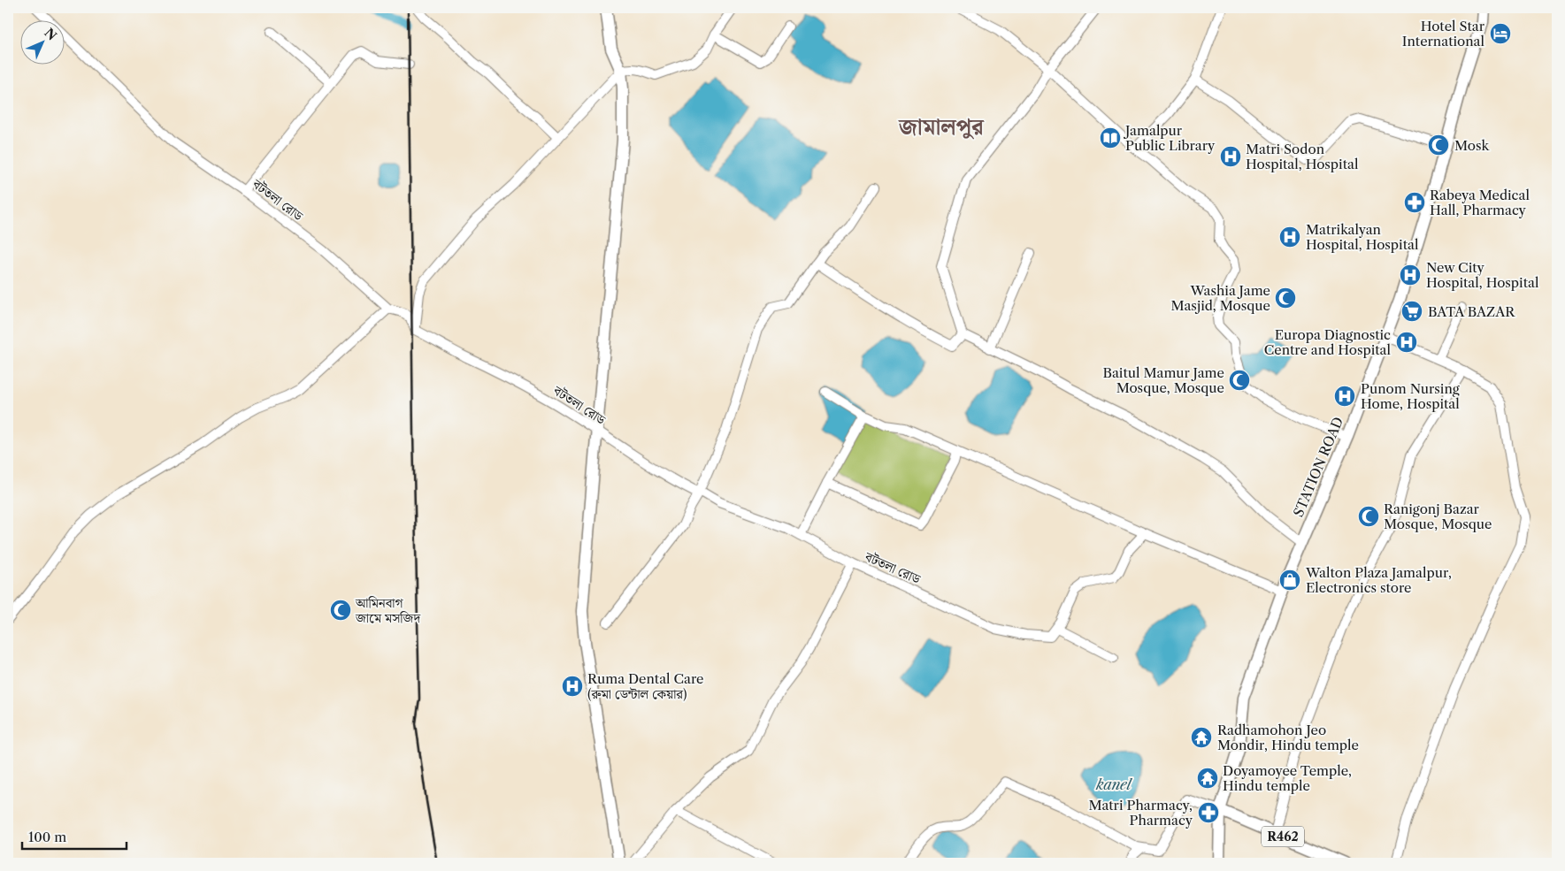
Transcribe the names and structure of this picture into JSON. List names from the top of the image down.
{
  "streets": {
    "main road": ["STATION ROAD", "R462"],
    "street": ["বটতলা রোড"]
  },
  "crossings": [
    ["STATION ROAD", "R462"]
  ],
  "districts": ["জামালপুর"],
  "water": ["kanel"],
  "places": {
    "hotel": ["Hotel Star International"],
    "library": ["Jamalpur Public Library"],
    "mosque": [
      "Mosk",
      "Washia Jame Masjid, Mosque",
      "Baitul Mamur Jame Mosque, Mosque",
      "Ranigonj Bazar Mosque, Mosque",
      "আমিনবাগ জামে মসজিদ"
    ],
    "hospital": [
      "Matri Sodon Hospital, Hospital",
      "Matrikalyan Hospital, Hospital",
      "New City Hospital, Hospital",
      "Europa Diagnostic Centre and Hospital",
      "Punom Nursing Home, Hospital",
      "Ruma Dental Care (রুমা ডেন্টাল কেয়ার)"
    ],
    "pharmacy": ["Rabeya Medical Hall, Pharmacy", "Matri Pharmacy, Pharmacy"],
    "supermarket": ["BATA BAZAR"],
    "shop": ["Walton Plaza Jamalpur, Electronics store"],
    "temple": ["Radhamohon Jeo Mondir, Hindu temple", "Doyamoyee Temple, Hindu temple"]
  },
  "scale_bar": "100 m",
  "north": "top right"
}
